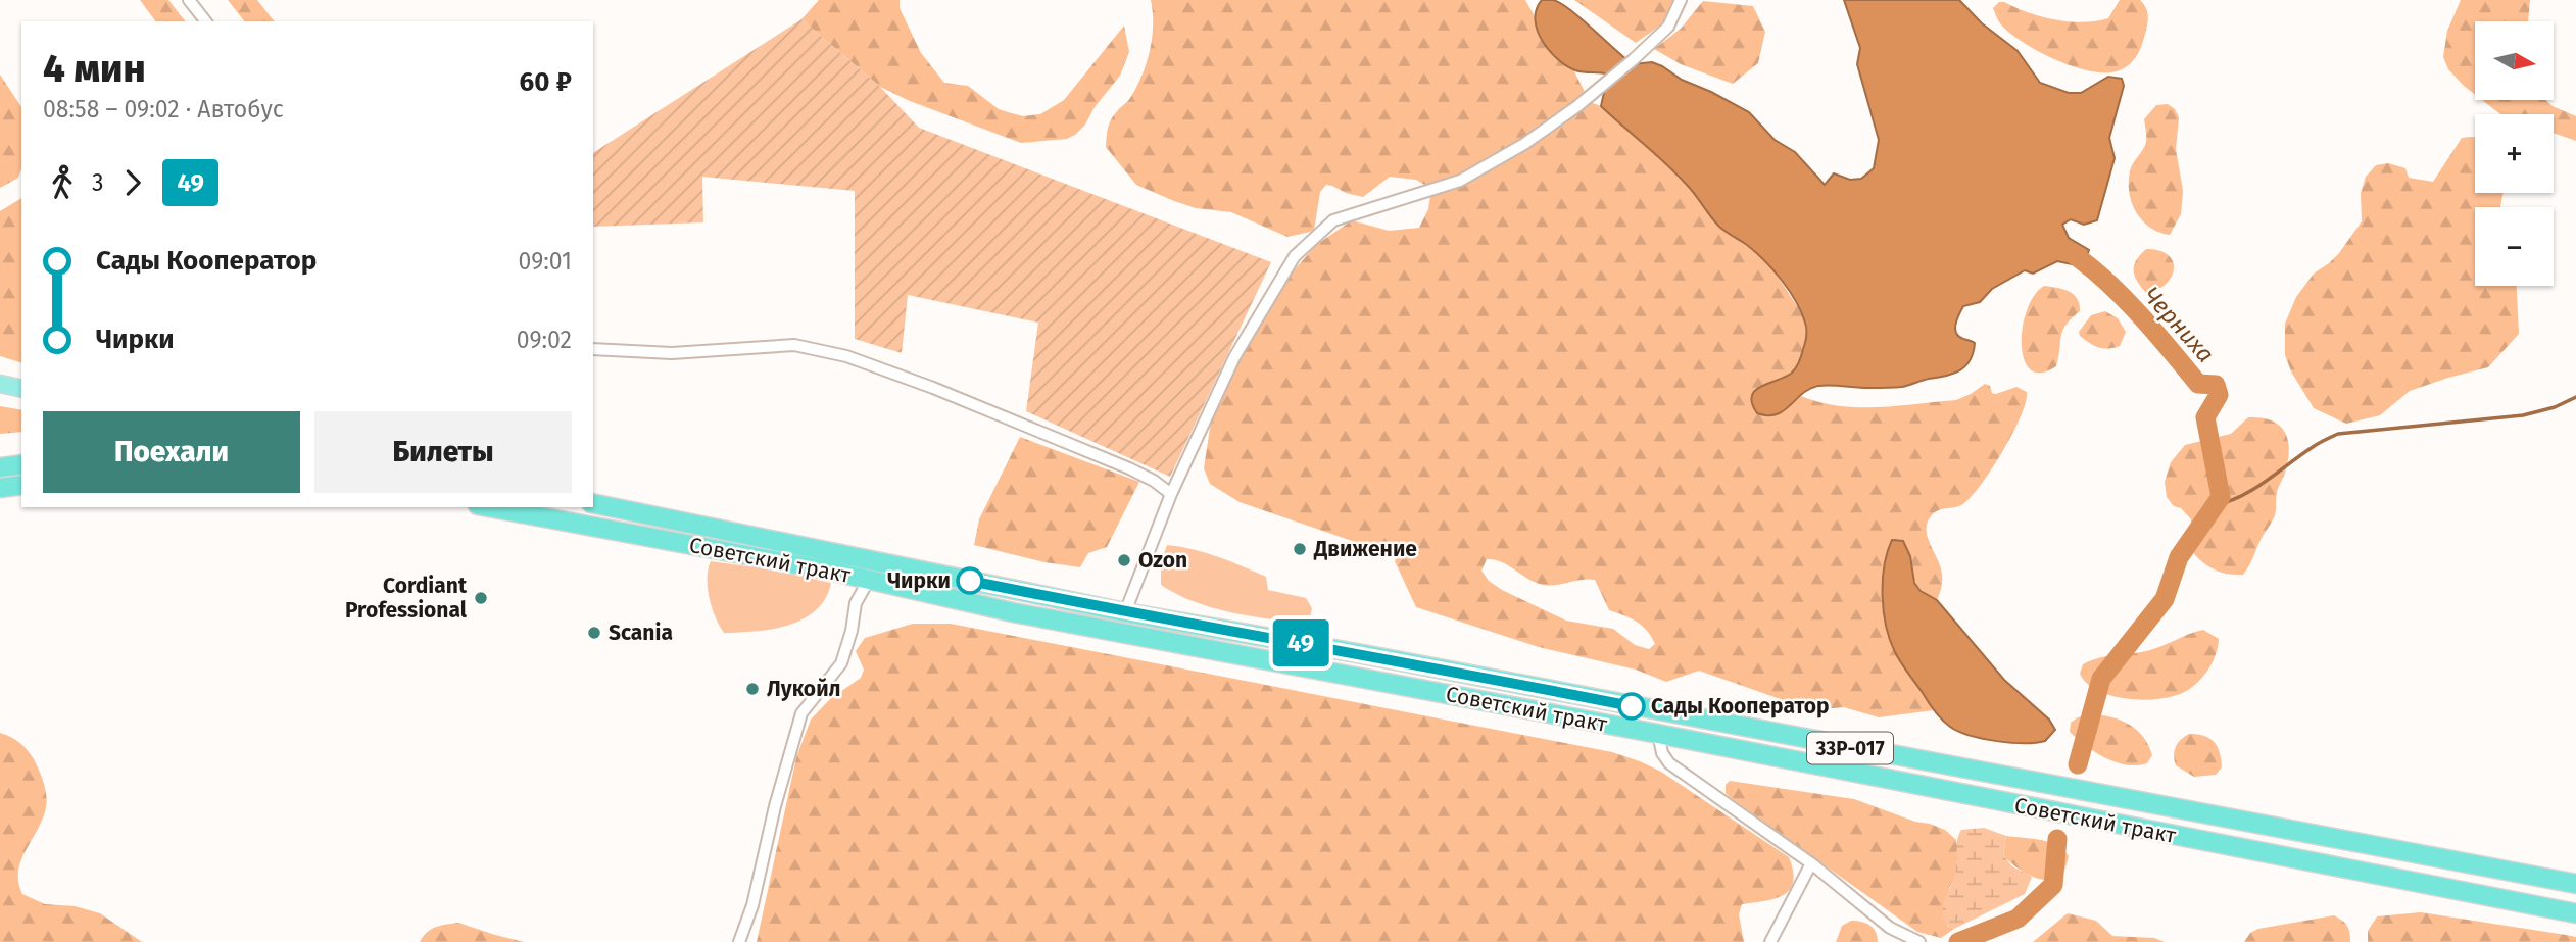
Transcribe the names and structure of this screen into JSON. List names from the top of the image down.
{
  "streets": {
    "highway": ["Советский тракт", "33Р-017"]
  },
  "water": ["Черниха"],
  "places": [
    "Движение",
    "Ozon",
    "Чирки",
    "Cordiant Professional",
    "Scania",
    "Лукойл",
    "Сады Кооператор"
  ],
  "lines": ["bus line 49"],
  "north": "right",
  "page": {
    "on_map": "49",
    "map_buttons": ["+", "−"],
    "heading": ["4 мин", "08:58 – 09:02 · Автобус", "60 ₽"],
    "legs": ["3", "49"],
    "list": [
      {
        "name": "Сады Кооператор",
        "value": "09:01"
      },
      {
        "name": "Чирки",
        "value": "09:02"
      }
    ],
    "buttons": ["Поехали", "Билеты"]
  }
}
